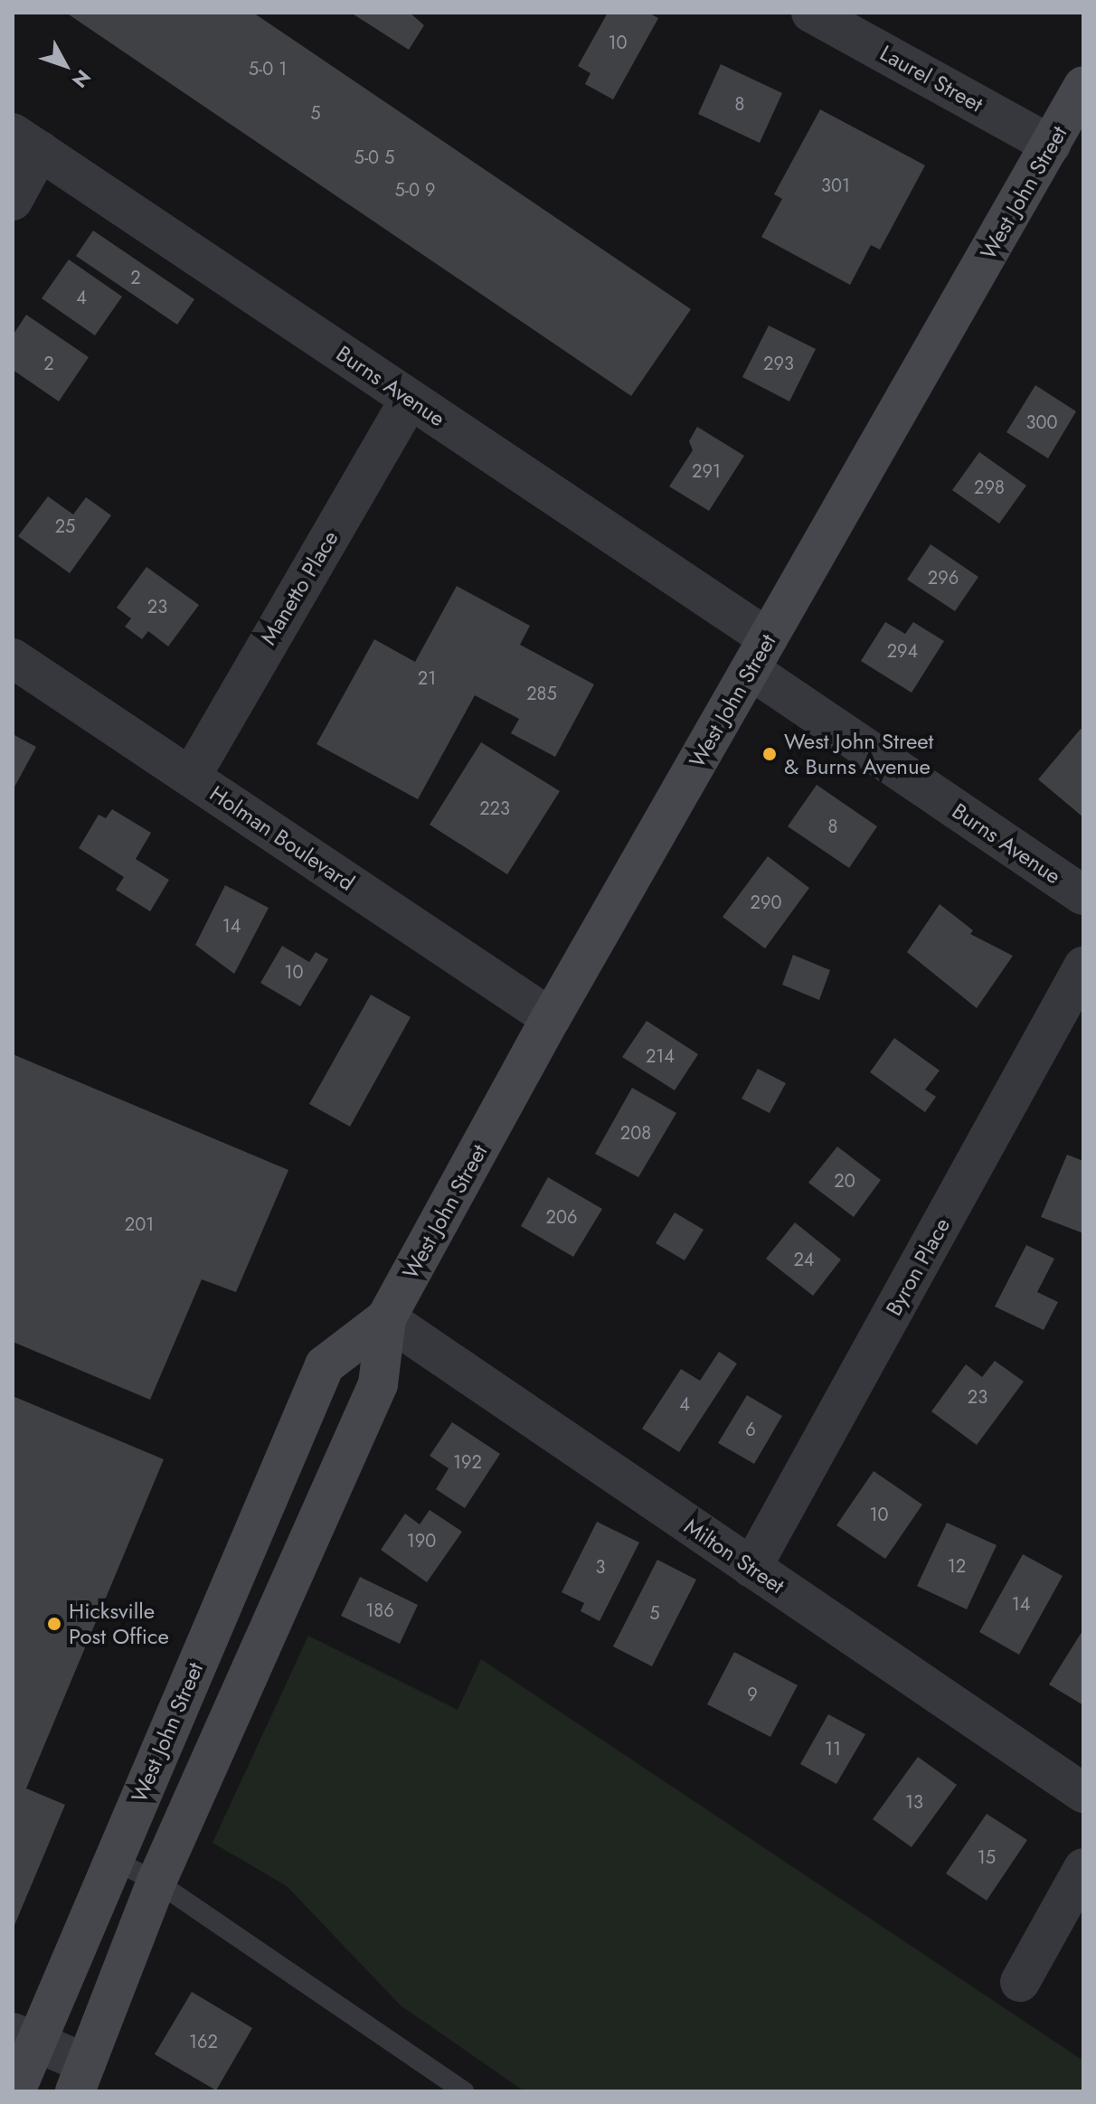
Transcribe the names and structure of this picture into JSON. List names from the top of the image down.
{
  "streets": {
    "main road": ["West John Street"],
    "street": [
      "Laurel Street",
      "Burns Avenue",
      "Manetto Place",
      "Holman Boulevard",
      "Byron Place",
      "Milton Street"
    ]
  },
  "crossings": [
    ["Laurel Street", "West John Street"],
    ["West John Street", "Burns Avenue"],
    ["West John Street", "Holman Boulevard"],
    ["West John Street", "Milton Street"],
    ["Burns Avenue", "Manetto Place"],
    ["Manetto Place", "Holman Boulevard"],
    ["Byron Place", "Milton Street"]
  ],
  "places": ["West John Street & Burns Avenue", "Hicksville Post Office"],
  "house_numbers": [
    "10",
    "5-0 1",
    "8",
    "5",
    "5-0 5",
    "301",
    "5-0 9",
    "2",
    "4",
    "2",
    "293",
    "300",
    "291",
    "298",
    "25",
    "296",
    "23",
    "294",
    "21",
    "285",
    "223",
    "8",
    "290",
    "14",
    "10",
    "214",
    "208",
    "20",
    "206",
    "201",
    "24",
    "23",
    "4",
    "6",
    "192",
    "10",
    "190",
    "12",
    "3",
    "14",
    "186",
    "5",
    "9",
    "11",
    "13",
    "15",
    "162"
  ],
  "north": "bottom right"
}
